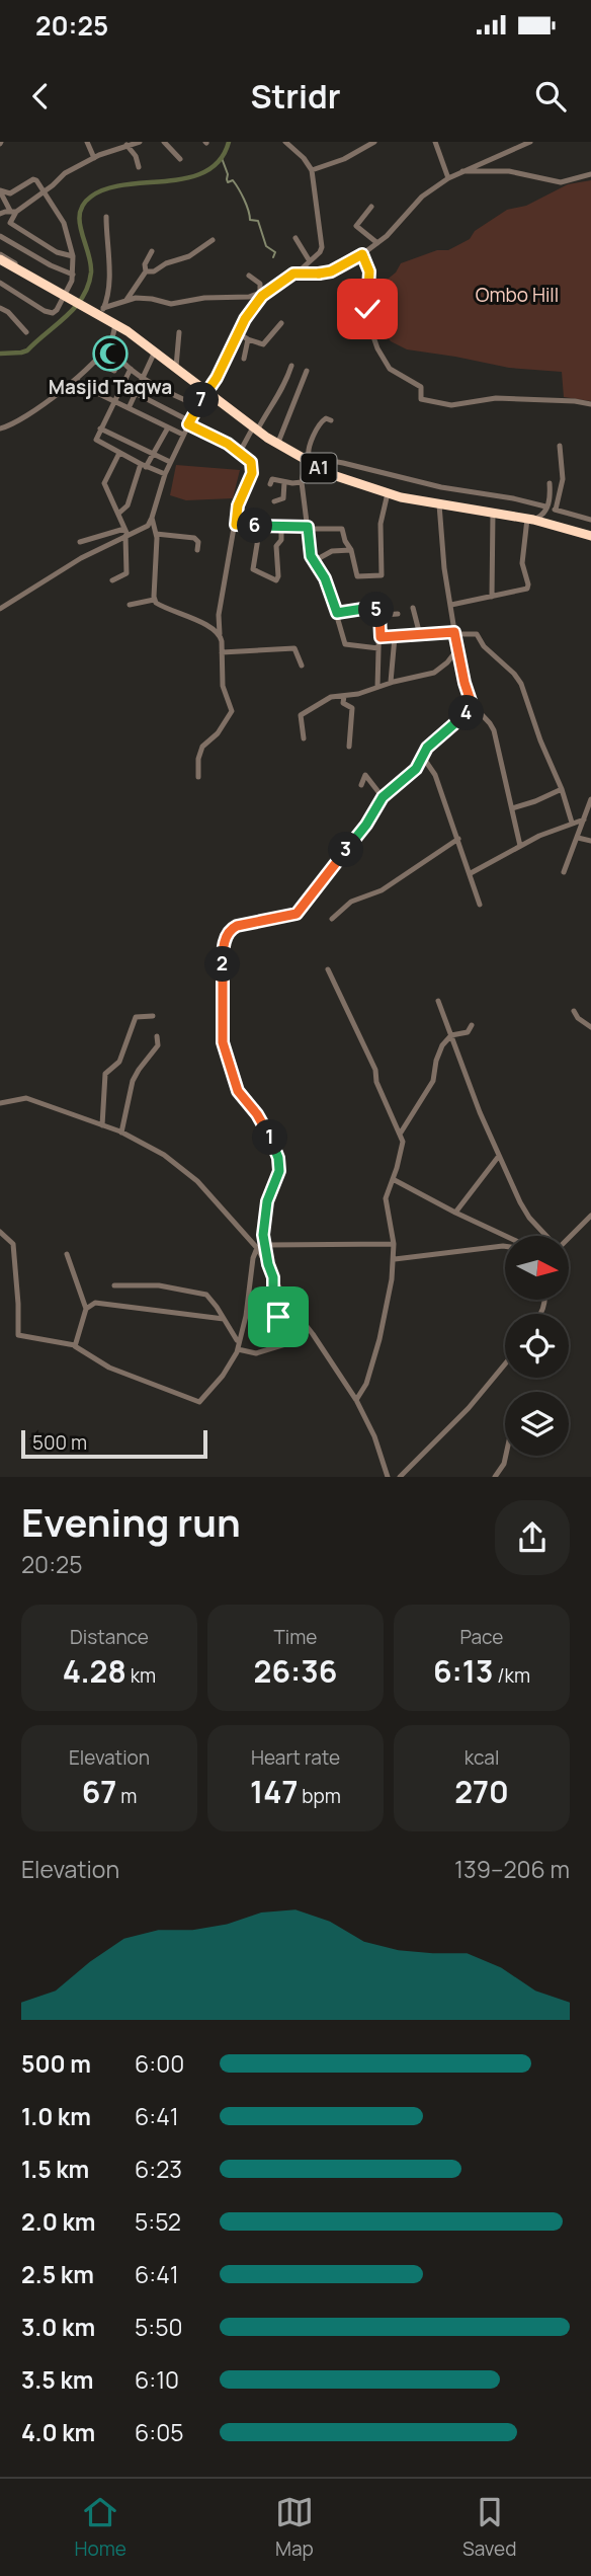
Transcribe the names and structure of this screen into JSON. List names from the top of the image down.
{
  "streets": {
    "highway": ["A1"]
  },
  "parks": ["Ombo Hill"],
  "places": {
    "mosque": ["Masjid Taqwa"]
  },
  "scale_bar": "500 m",
  "north": "right",
  "page": {
    "status": "20:25",
    "header": "Stridr",
    "pins": [
      "7",
      "6",
      "5",
      "4",
      "3",
      "2",
      "1"
    ],
    "scale": "500 m",
    "heading": ["Evening run", "20:25"],
    "stats": [
      ["Distance", "4.28 km"],
      ["Time", "26:36"],
      ["Pace", "6:13 /km"],
      ["Elevation", "67 m"],
      ["Heart rate", "147 bpm"],
      ["kcal", "270"]
    ],
    "chart": ["Elevation", "139–206 m"],
    "list": [
      {
        "name": "500 m",
        "note": "6:00"
      },
      {
        "name": "1.0 km",
        "note": "6:41"
      },
      {
        "name": "1.5 km",
        "note": "6:23"
      },
      {
        "name": "2.0 km",
        "note": "5:52"
      },
      {
        "name": "2.5 km",
        "note": "6:41"
      },
      {
        "name": "3.0 km",
        "note": "5:50"
      },
      {
        "name": "3.5 km",
        "note": "6:10"
      },
      {
        "name": "4.0 km",
        "note": "6:05"
      }
    ],
    "tabs": ["Home", "Map", "Saved"]
  }
}
